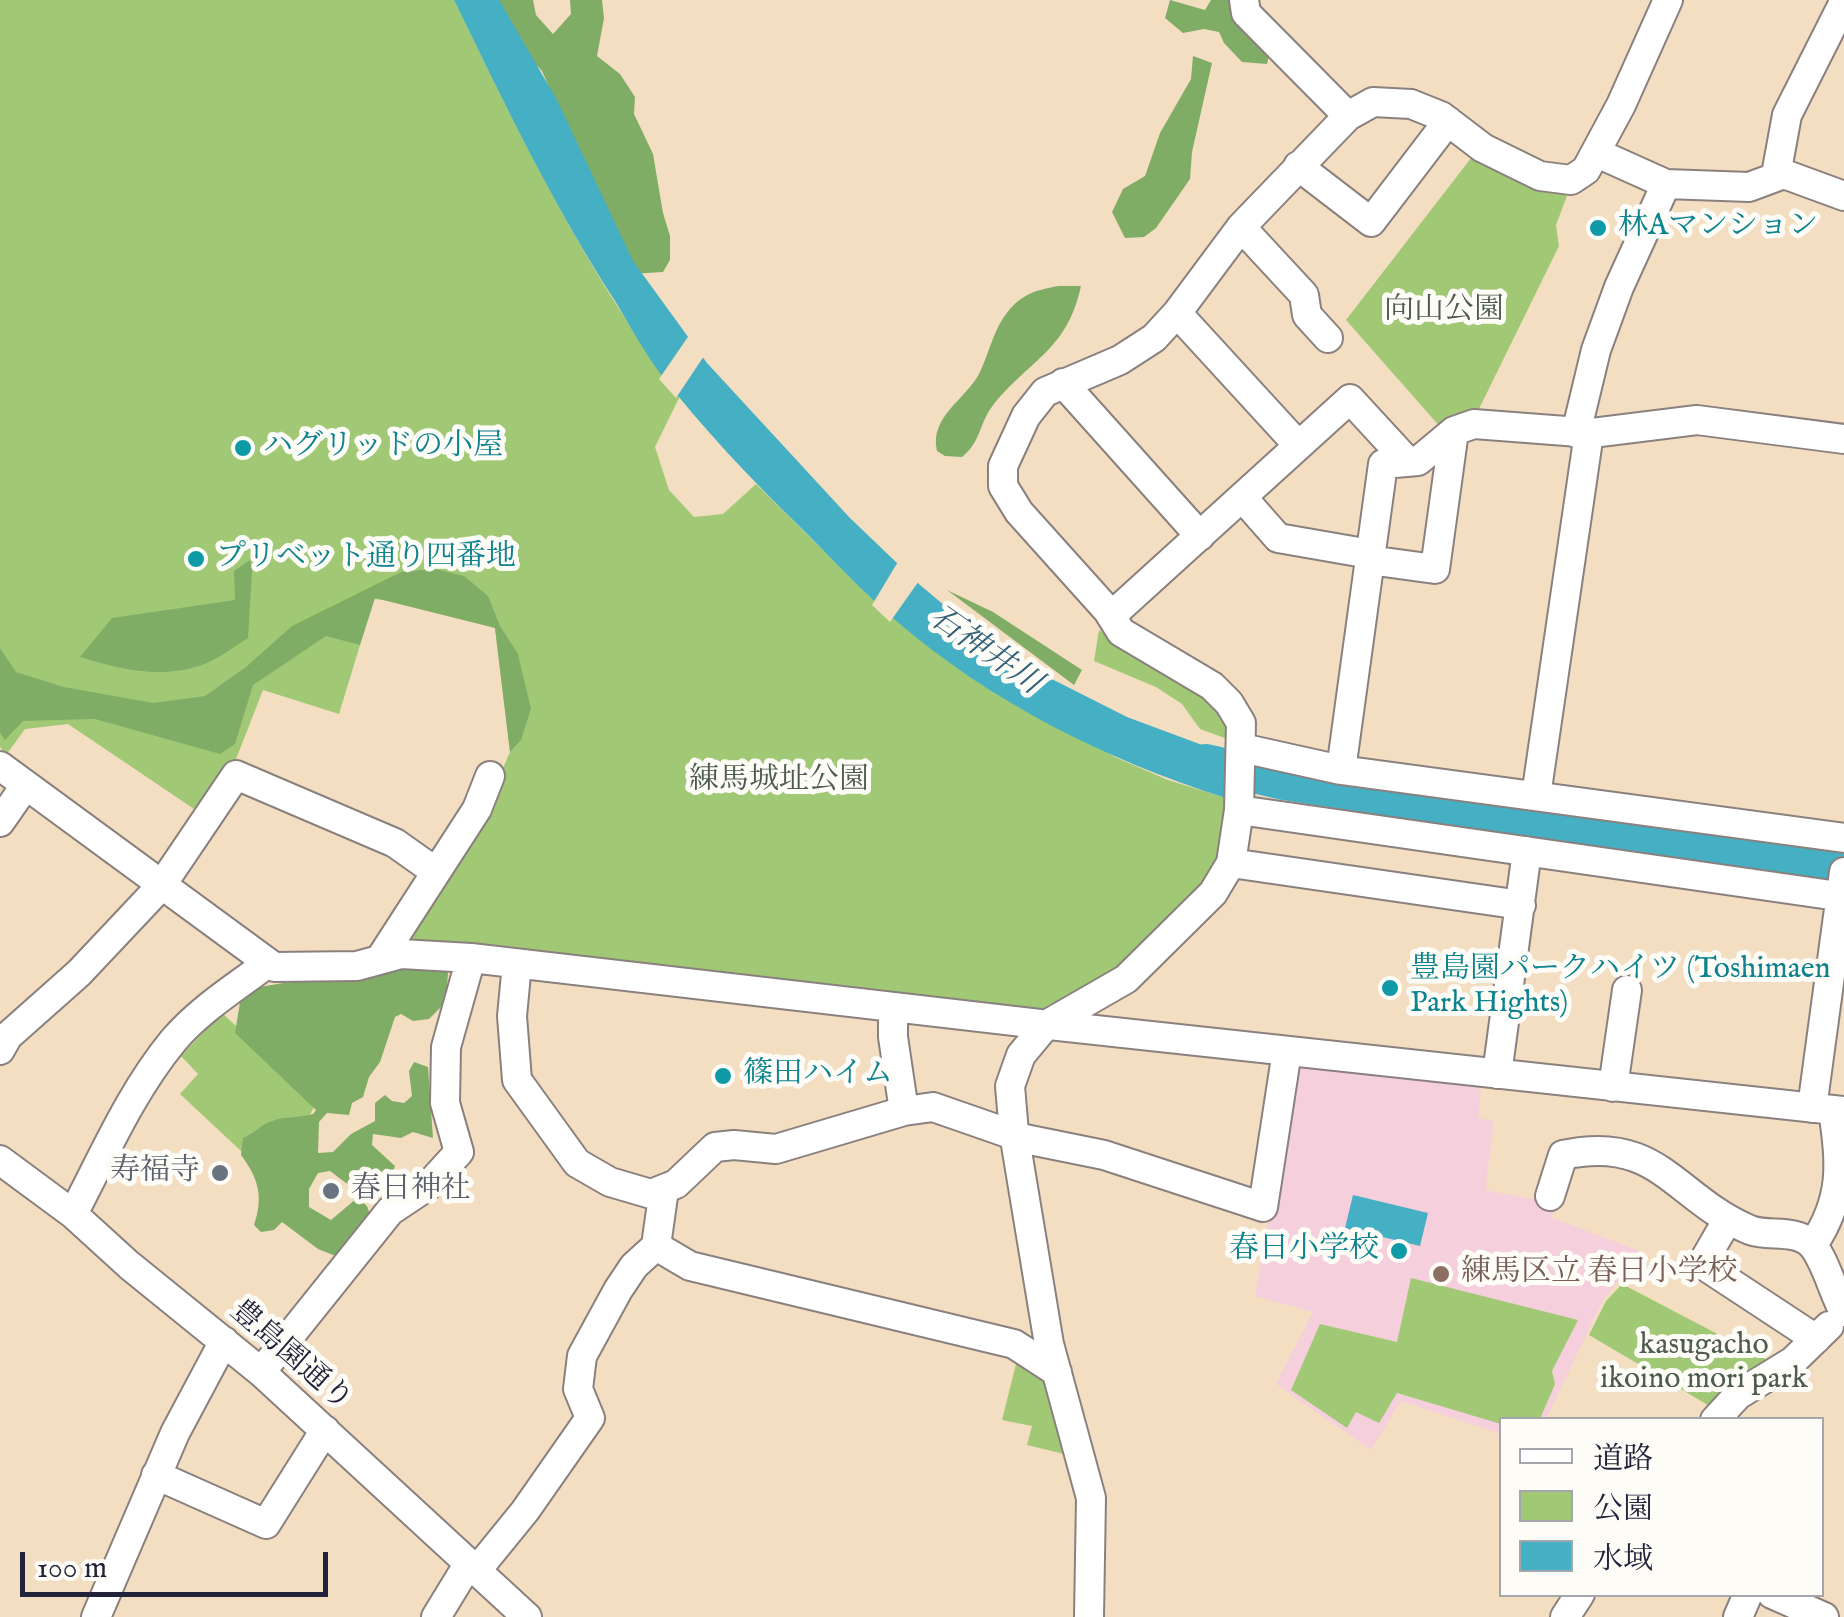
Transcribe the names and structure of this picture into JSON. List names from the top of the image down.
{
  "streets": {
    "street": ["豊島園通り"]
  },
  "water": ["石神井川"],
  "parks": ["向山公園", "練馬城址公園", "kasugacho ikoino mori park"],
  "places": [
    "林Aマンション",
    "ハグリッドの小屋",
    "プリベット通り四番地",
    "豊島園パークハイツ (Toshimaen Park Hights)",
    "篠田ハイム",
    "寿福寺",
    "春日神社",
    "春日小学校",
    "練馬区立 春日小学校"
  ],
  "legend": ["道路", "公園", "水域"],
  "scale_bar": "100 m"
}
